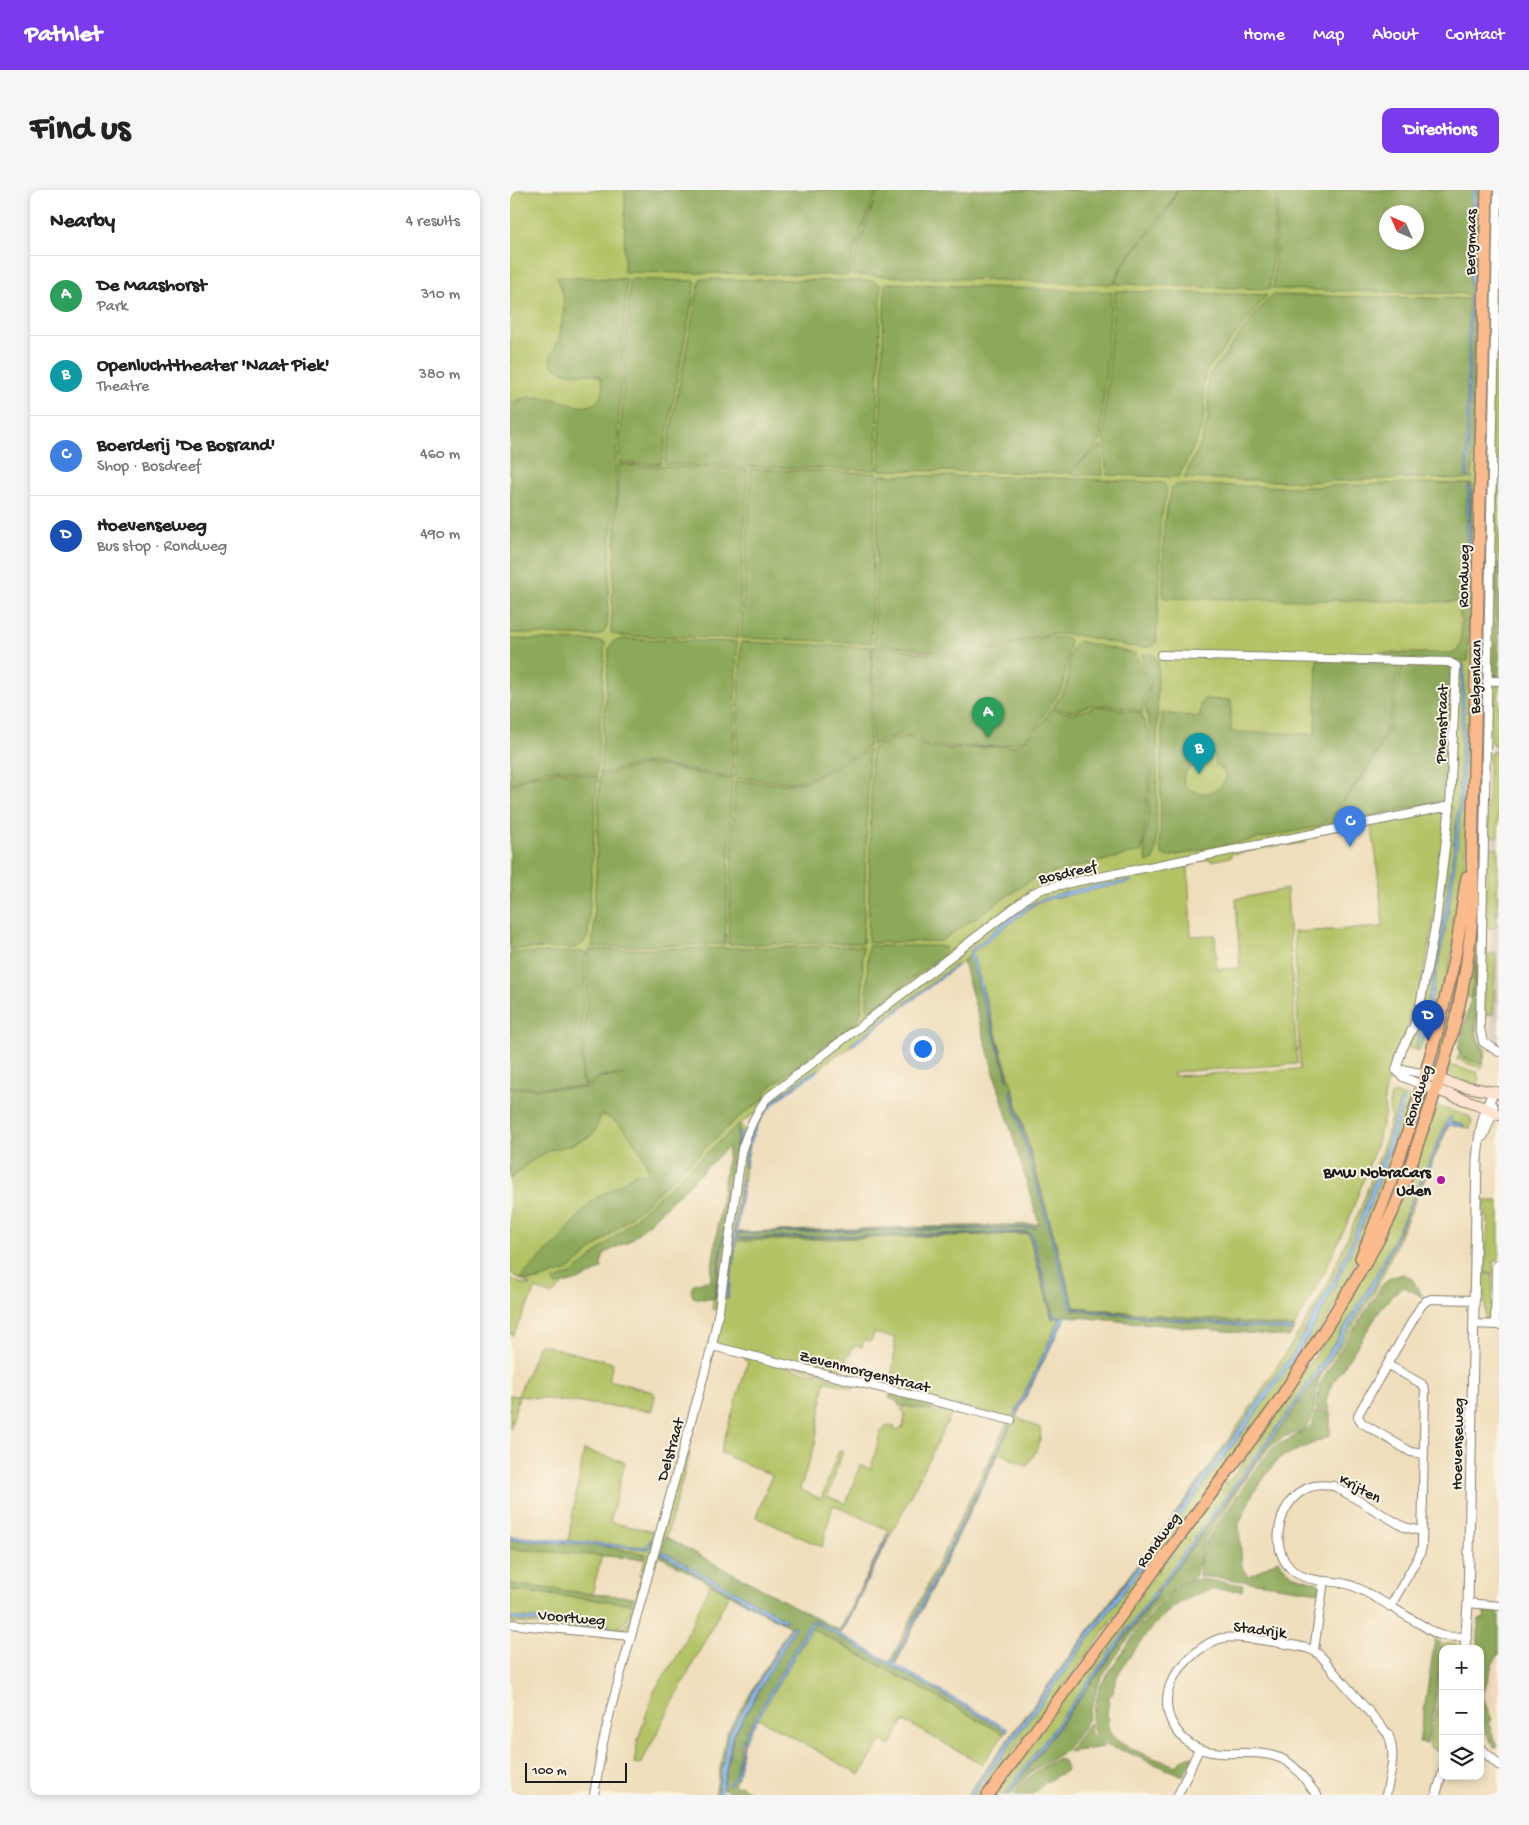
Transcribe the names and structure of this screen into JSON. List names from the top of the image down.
{
  "streets": {
    "main road": ["Bergmaas", "Rondweg"],
    "street": [
      "Belgenlaan",
      "Pnemstraat",
      "Bosdreef",
      "Zevenmorgenstraat",
      "Hoevenseweg",
      "Delstraat",
      "Krijten",
      "Voortweg",
      "Stadrijk"
    ]
  },
  "crossings": [
    ["Bergmaas", "Rondweg"],
    ["Bergmaas", "Belgenlaan"],
    ["Rondweg", "Belgenlaan"],
    ["Rondweg", "Pnemstraat"],
    ["Pnemstraat", "Bosdreef"],
    ["Bosdreef", "Delstraat"],
    ["Zevenmorgenstraat", "Delstraat"],
    ["Hoevenseweg", "Krijten"],
    ["Delstraat", "Voortweg"]
  ],
  "places": ["BMW NobraCars Uden"],
  "scale_bar": "100 m",
  "north": "top left",
  "page": {
    "header": "Pathlet",
    "nav": [
      "Home",
      "Map",
      "About",
      "Contact"
    ],
    "buttons": "Directions",
    "title": "Find us",
    "heading": ["Nearby", "4 results"],
    "list": [
      {
        "mark": "A",
        "name": "De Maashorst",
        "note": "Park",
        "value": "310 m"
      },
      {
        "mark": "B",
        "name": "Openluchttheater 'Naat Piek'",
        "note": "Theatre",
        "value": "380 m"
      },
      {
        "mark": "C",
        "name": "Boerderij 'De Bosrand'",
        "note": "Shop · Bosdreef",
        "value": "460 m"
      },
      {
        "mark": "D",
        "name": "Hoevenseweg",
        "note": "Bus stop · Rondweg",
        "value": "490 m"
      }
    ],
    "pins": [
      "A",
      "B",
      "C",
      "D"
    ],
    "map_buttons": ["+", "−"],
    "scale": "100 m"
  }
}
